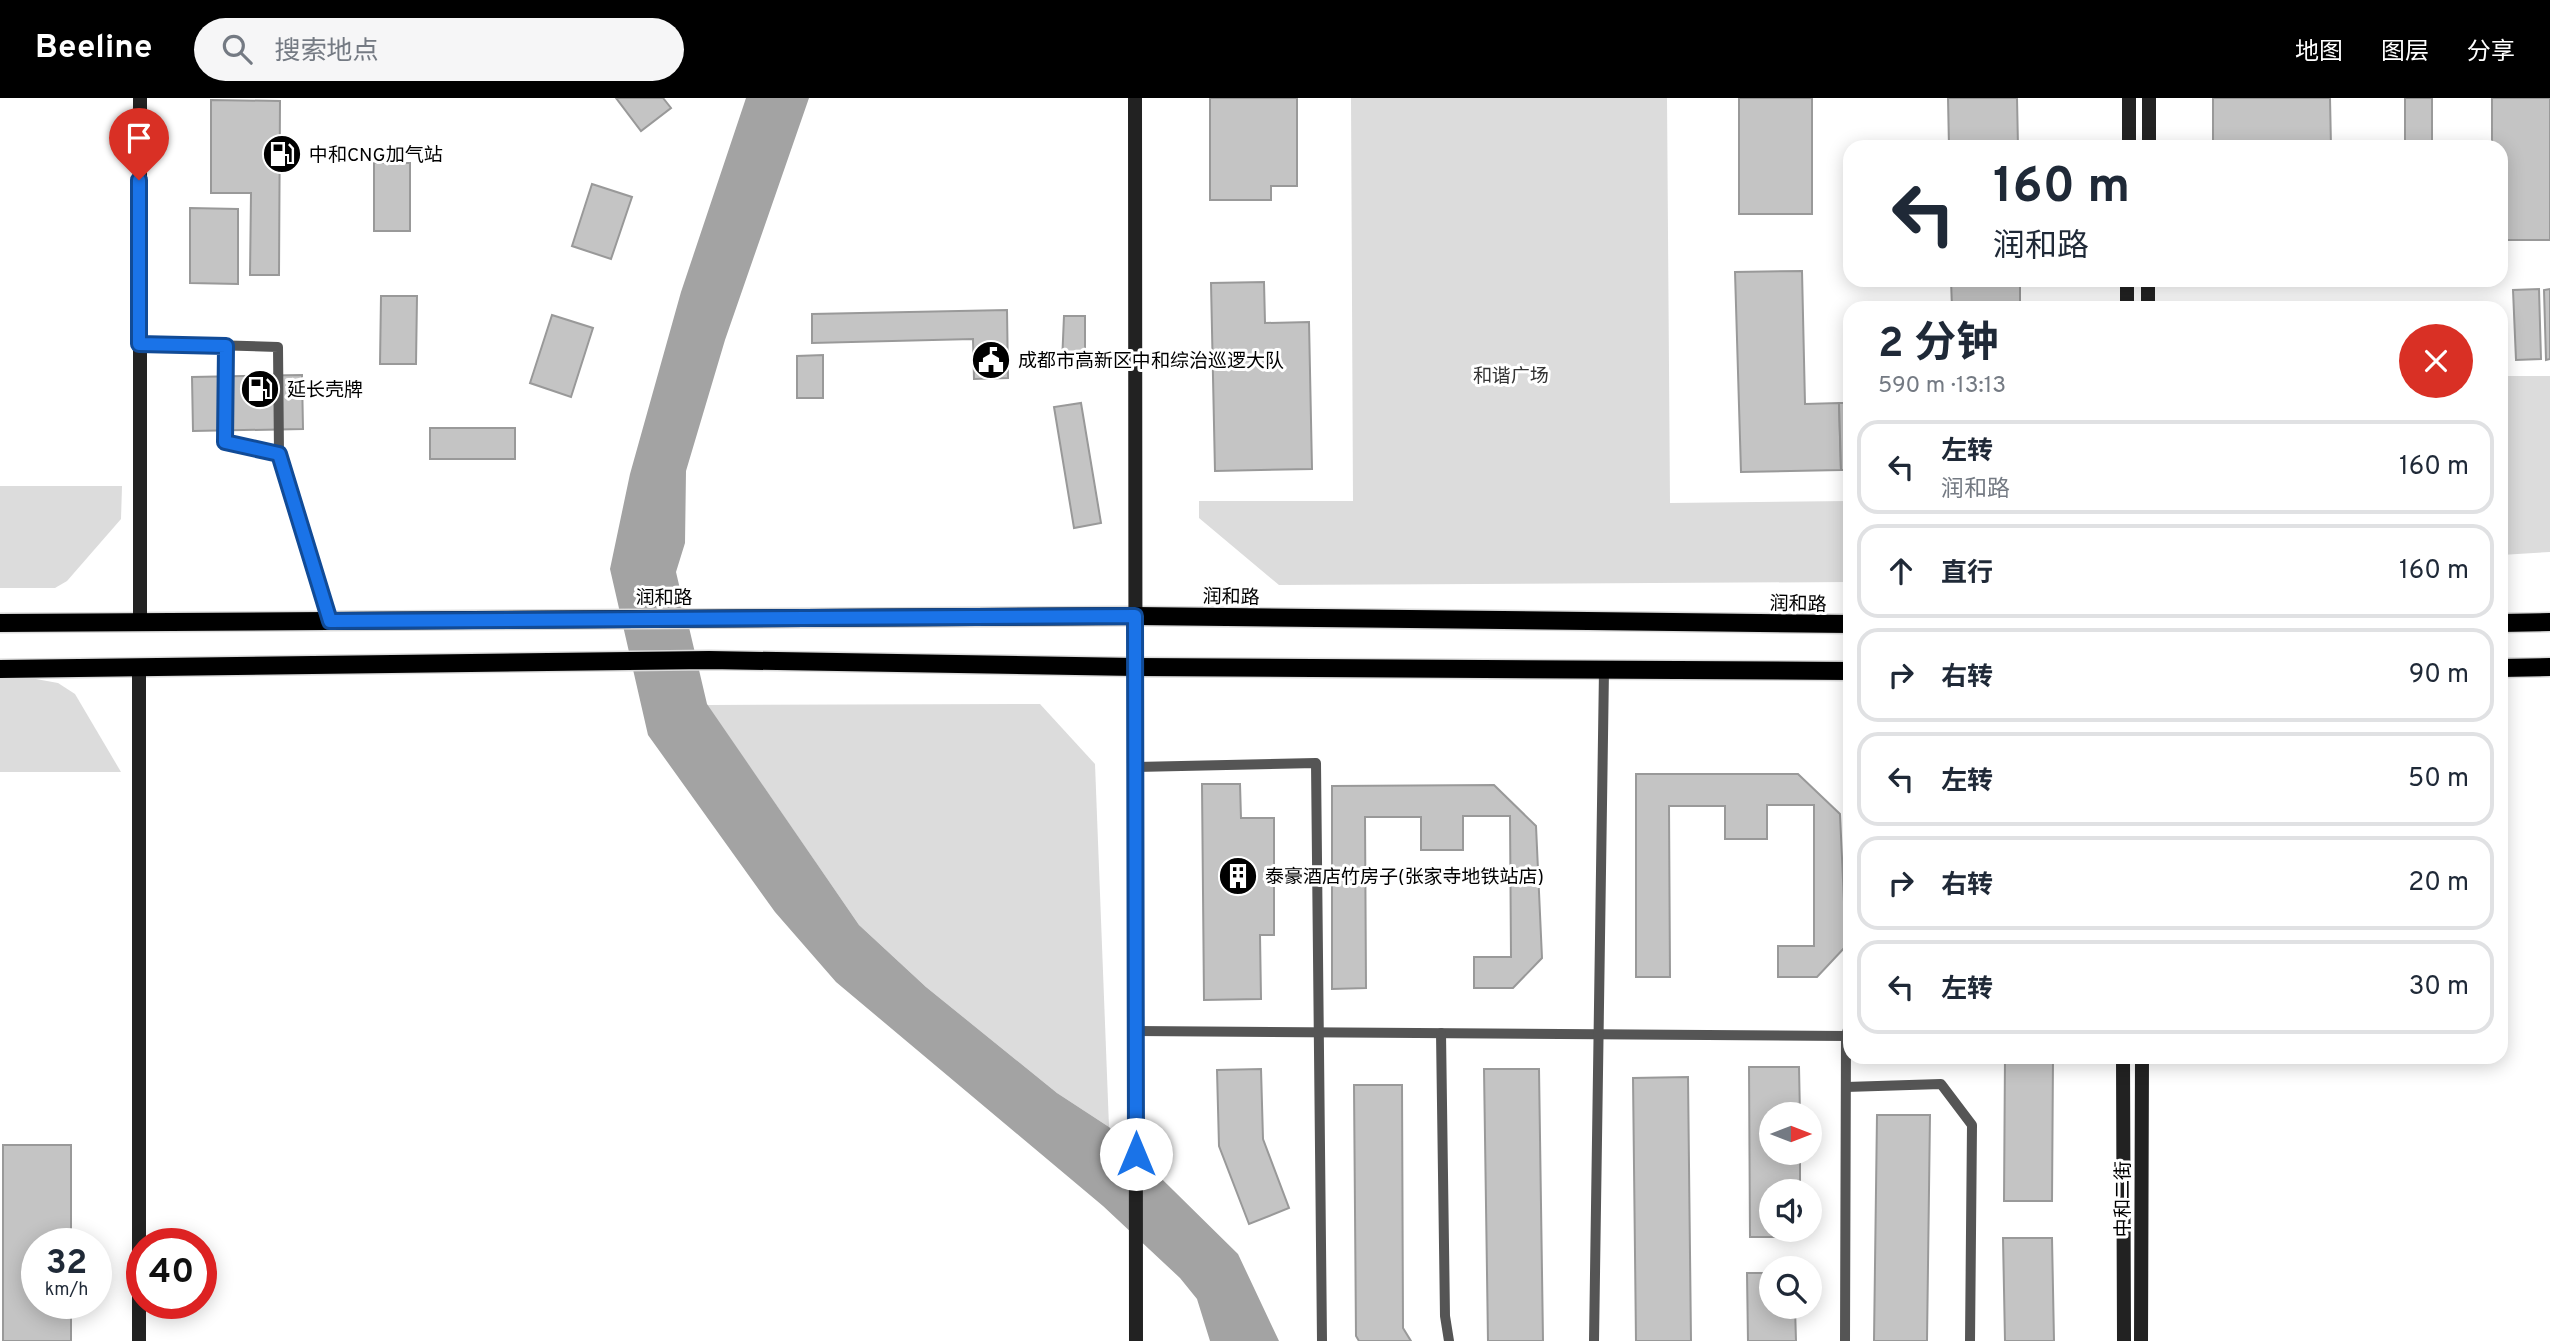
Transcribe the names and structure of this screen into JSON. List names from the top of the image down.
{
  "streets": {
    "main road": ["润和路"],
    "street": ["中和二街"]
  },
  "parks": ["和谐广场"],
  "places": {
    "fuel station": ["中和CNG加气站", "延长壳牌"],
    "public building": ["成都市高新区中和综治巡逻大队"],
    "building": ["泰豪酒店·竹房子(张家寺地铁站店)"]
  },
  "north": "right",
  "page": {
    "header": "Beeline",
    "search": "搜索地点",
    "nav": ["地图", "图层", "分享"],
    "turn": ["160 m", "润和路"],
    "heading": ["2 分钟", "590 m · 13:13"],
    "list": [
      {
        "name": "左转",
        "note": "润和路",
        "value": "160 m"
      },
      {
        "name": "直行",
        "value": "160 m"
      },
      {
        "name": "右转",
        "value": "90 m"
      },
      {
        "name": "左转",
        "value": "50 m"
      },
      {
        "name": "右转",
        "value": "20 m"
      },
      {
        "name": "左转",
        "value": "30 m"
      }
    ],
    "speed": "32 km/h",
    "limit": "40"
  }
}
